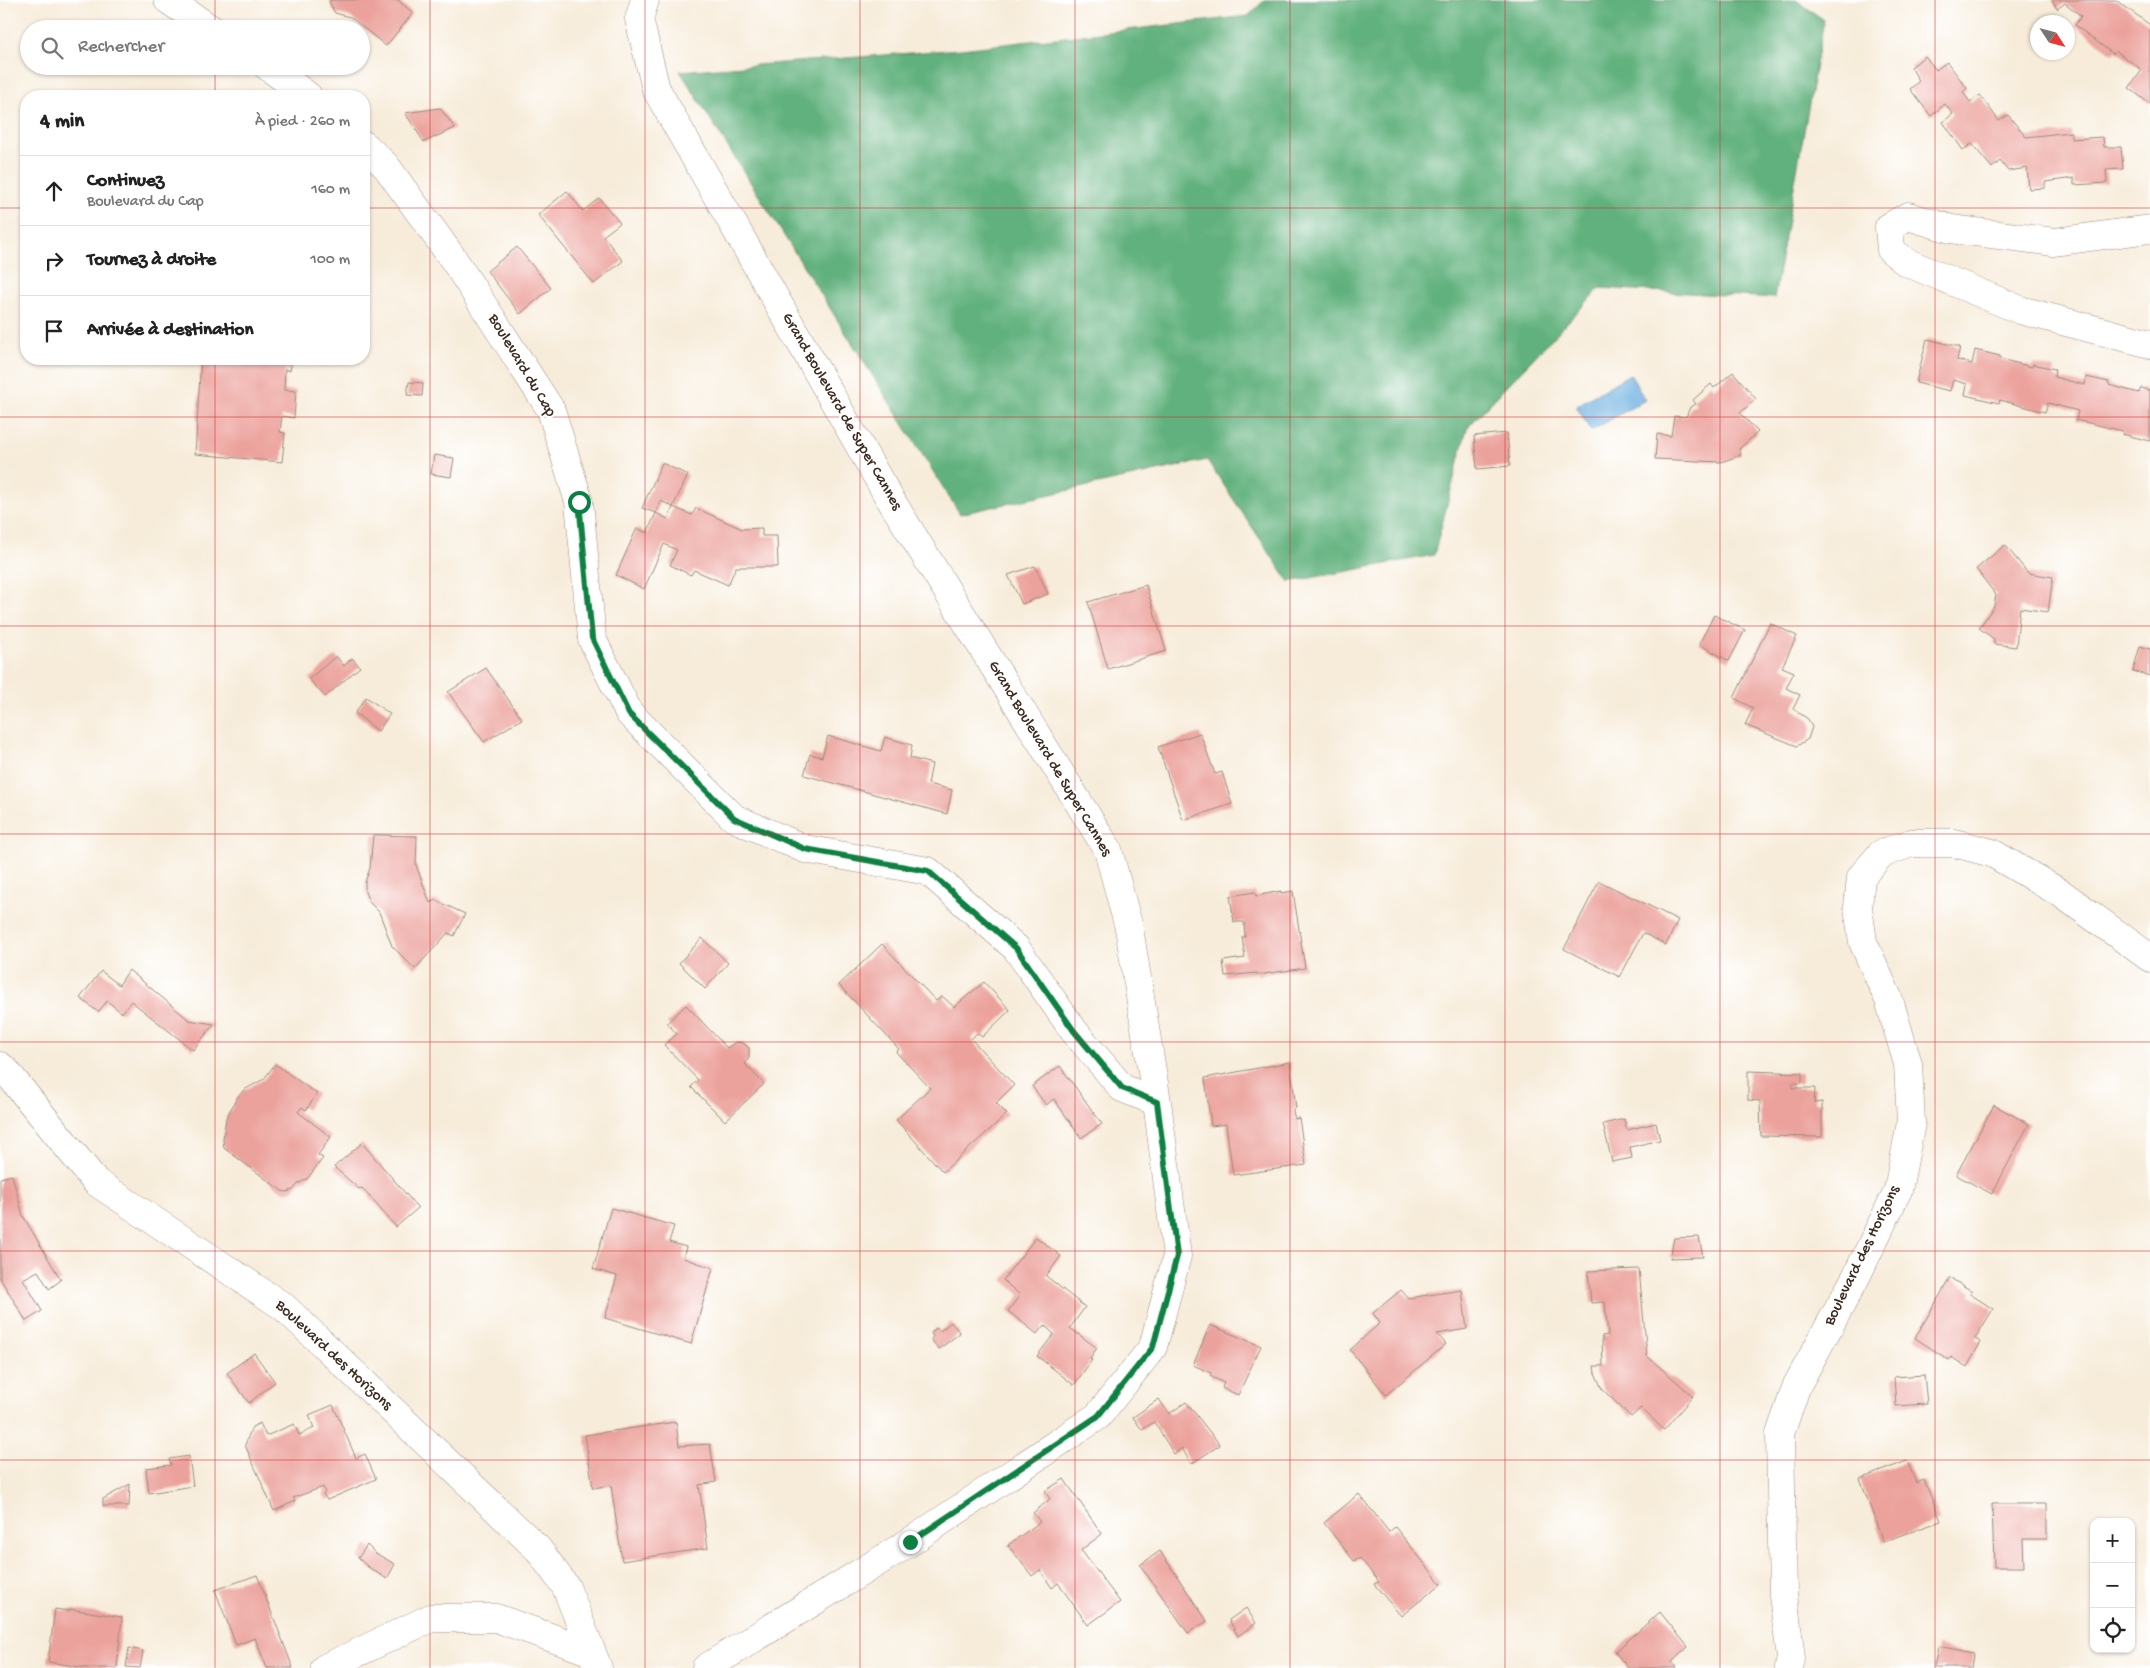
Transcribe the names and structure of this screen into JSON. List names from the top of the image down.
{
  "streets": {
    "street": ["Boulevard du Cap", "Grand Boulevard de Super Cannes", "Boulevard des Horizons"]
  },
  "crossings": [
    ["Boulevard du Cap", "Grand Boulevard de Super Cannes"]
  ],
  "north": "bottom right",
  "page": {
    "search": "Rechercher",
    "heading": ["4 min", "À pied · 260 m"],
    "list": [
      ["Continuez", "Boulevard du Cap", "160 m"],
      ["Tournez à droite", "100 m"],
      "Arrivée à destination"
    ],
    "map_buttons": ["+", "−"]
  }
}
